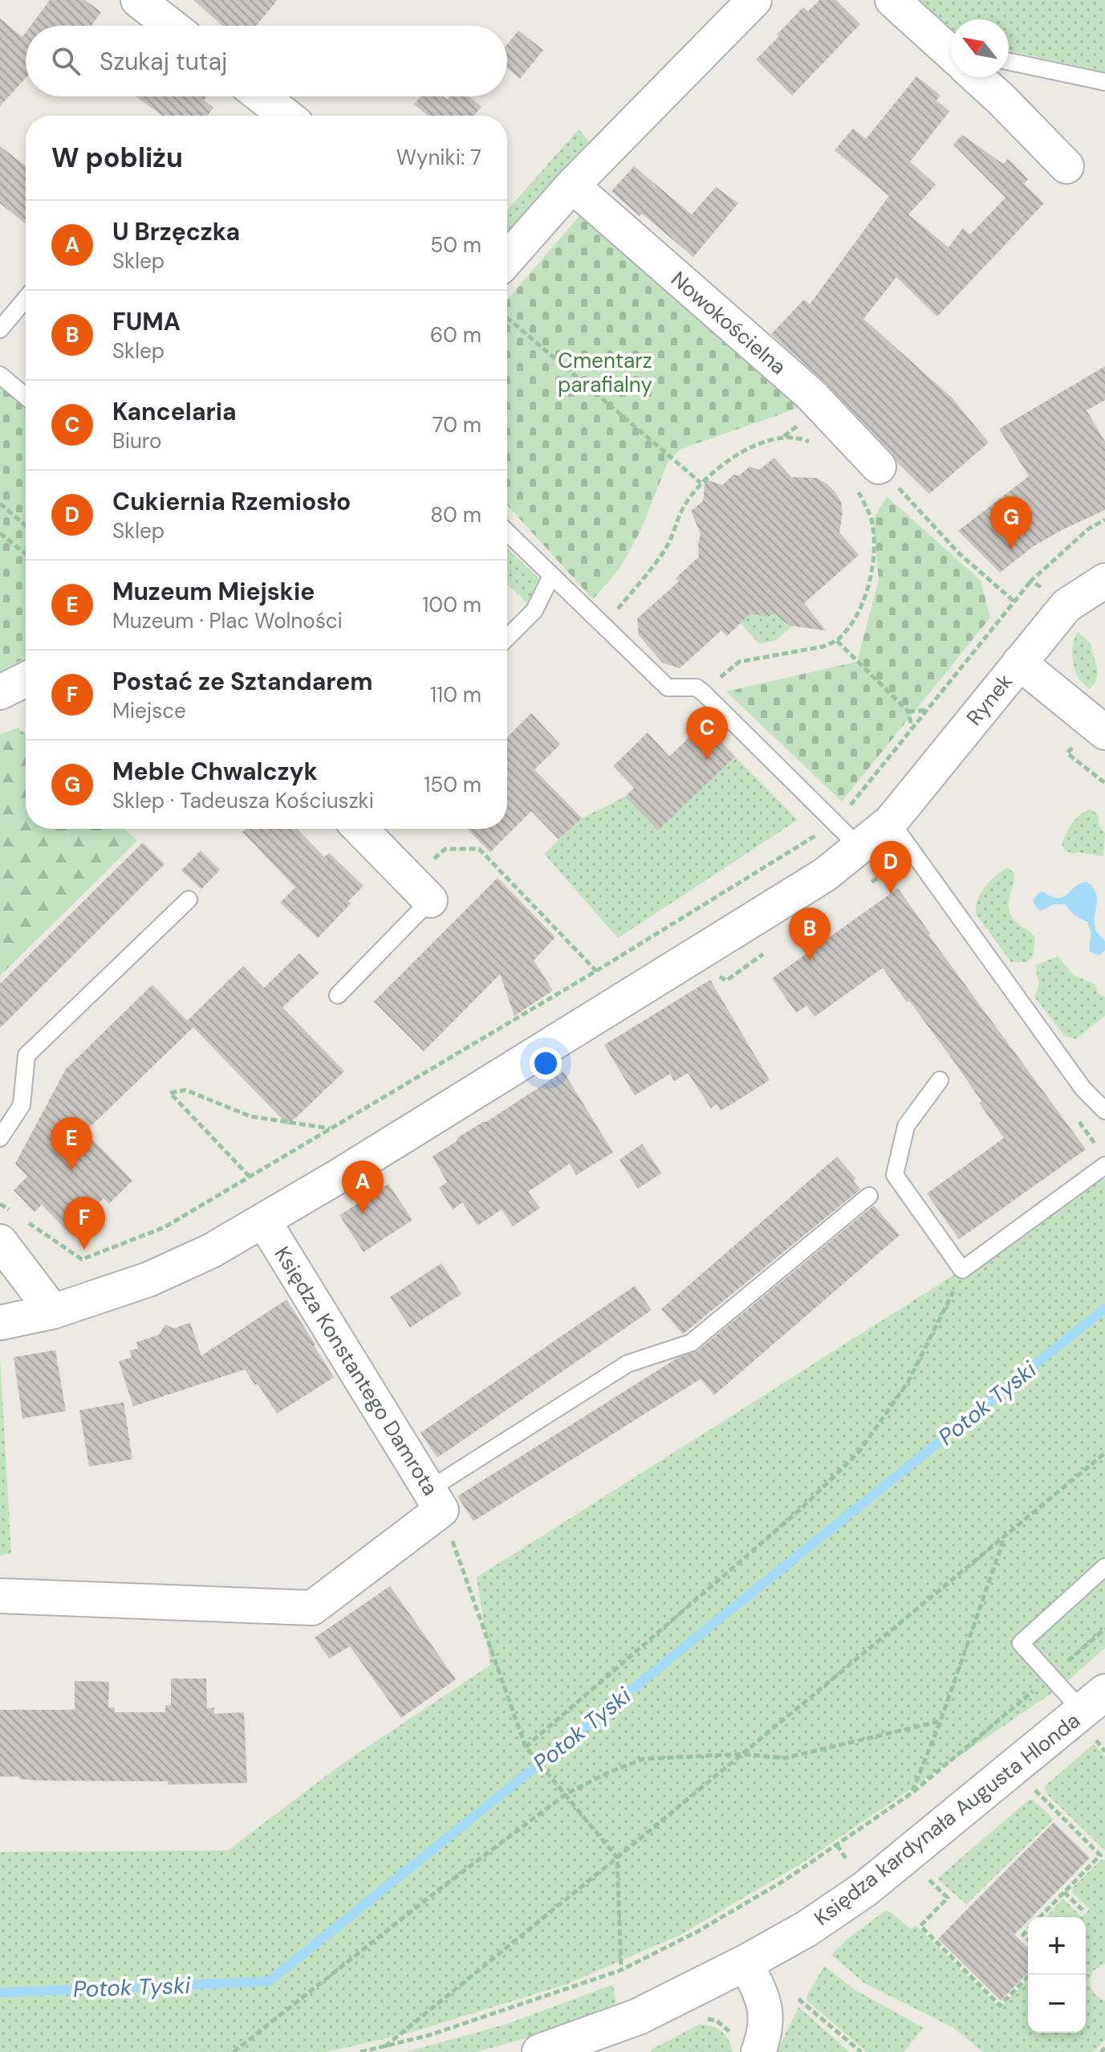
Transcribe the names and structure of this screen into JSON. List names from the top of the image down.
{
  "streets": {
    "street": [
      "Nowokościelna",
      "Rynek",
      "Księdza Konstantego Damrota",
      "Księdza kardynała Augusta Hlonda"
    ]
  },
  "water": ["Potok Tyski"],
  "parks": ["Cmentarz parafialny"],
  "north": "top left",
  "page": {
    "search": "Szukaj tutaj",
    "heading": ["W pobliżu", "Wyniki: 7"],
    "list": [
      {
        "mark": "A",
        "name": "U Brzęczka",
        "note": "Sklep",
        "value": "50 m"
      },
      {
        "mark": "B",
        "name": "FUMA",
        "note": "Sklep",
        "value": "60 m"
      },
      {
        "mark": "C",
        "name": "Kancelaria",
        "note": "Biuro",
        "value": "70 m"
      },
      {
        "mark": "D",
        "name": "Cukiernia Rzemiosło",
        "note": "Sklep",
        "value": "80 m"
      },
      {
        "mark": "E",
        "name": "Muzeum Miejskie",
        "note": "Muzeum · Plac Wolności",
        "value": "100 m"
      },
      {
        "mark": "F",
        "name": "Postać ze Sztandarem",
        "note": "Miejsce",
        "value": "110 m"
      },
      {
        "mark": "G",
        "name": "Meble Chwalczyk",
        "note": "Sklep · Tadeusza Kościuszki",
        "value": "150 m"
      }
    ],
    "pins": [
      "G",
      "C",
      "D",
      "B",
      "E",
      "A",
      "F"
    ],
    "map_buttons": ["+", "−"]
  }
}
